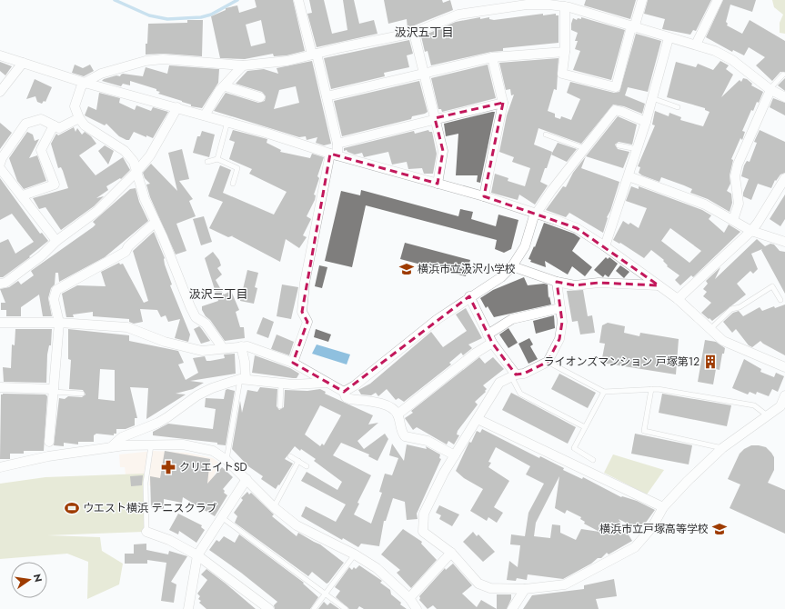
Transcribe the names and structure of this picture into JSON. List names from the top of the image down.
{
  "districts": ["汲沢五丁目", "汲沢三丁目"],
  "places": {
    "school or university": ["横浜市立汲沢小学校", "横浜市立戸塚高等学校"],
    "building": ["ライオンズマンション 戸塚第12"],
    "pharmacy": ["クリエイトSD"],
    "sports": ["ウエスト横浜 テニスクラブ"]
  },
  "north": "right"
}
